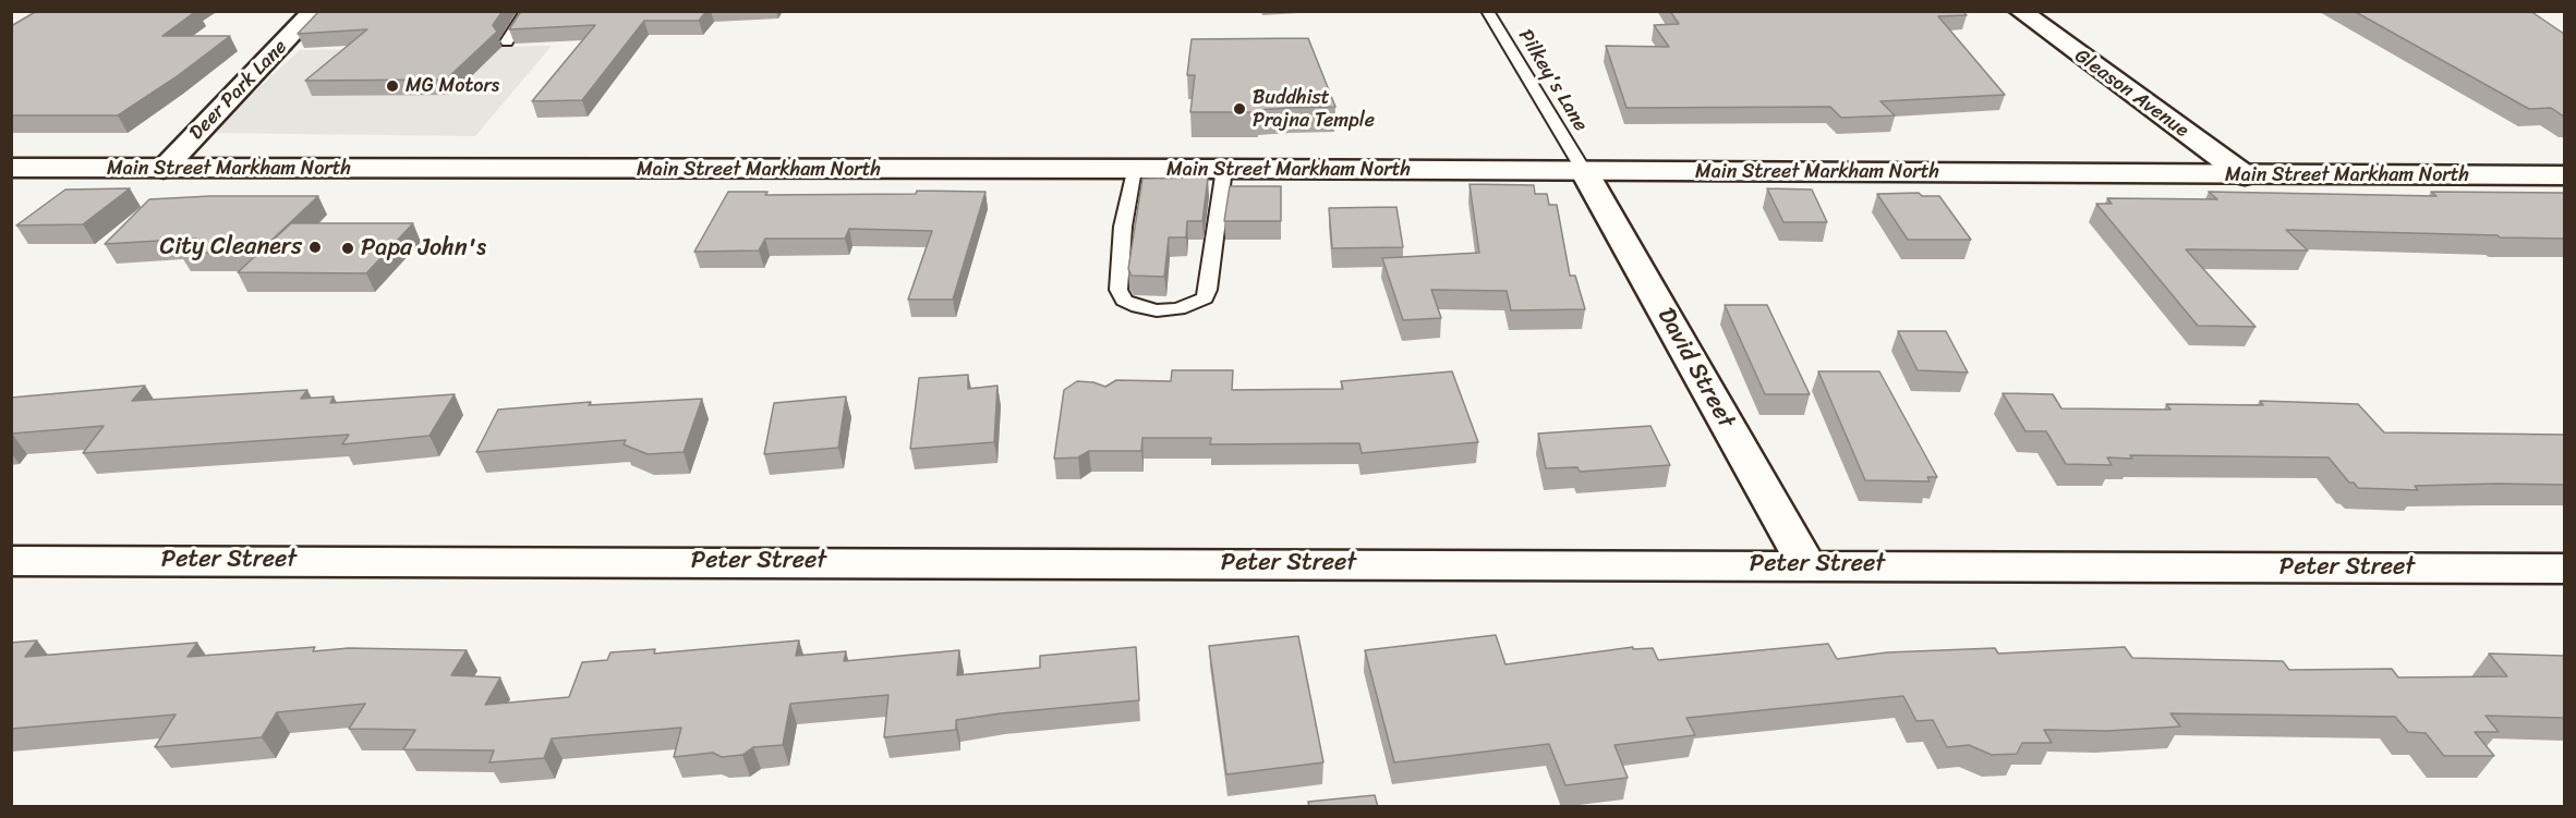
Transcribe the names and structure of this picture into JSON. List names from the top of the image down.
{
  "streets": {
    "street": [
      "Deer Park Lane",
      "Gleason Avenue",
      "Main Street Markham North",
      "David Street",
      "Peter Street"
    ],
    "lane": ["Pilkey's Lane"]
  },
  "crossings": [
    ["Pilkey's Lane", "Main Street Markham North"],
    ["Pilkey's Lane", "David Street"],
    ["Deer Park Lane", "Main Street Markham North"],
    ["Gleason Avenue", "Main Street Markham North"],
    ["Main Street Markham North", "David Street"],
    ["David Street", "Peter Street"]
  ],
  "places": [
    "MG Motors",
    "Buddhist Prajna Temple",
    "City Cleaners",
    "Papa John's"
  ]
}
